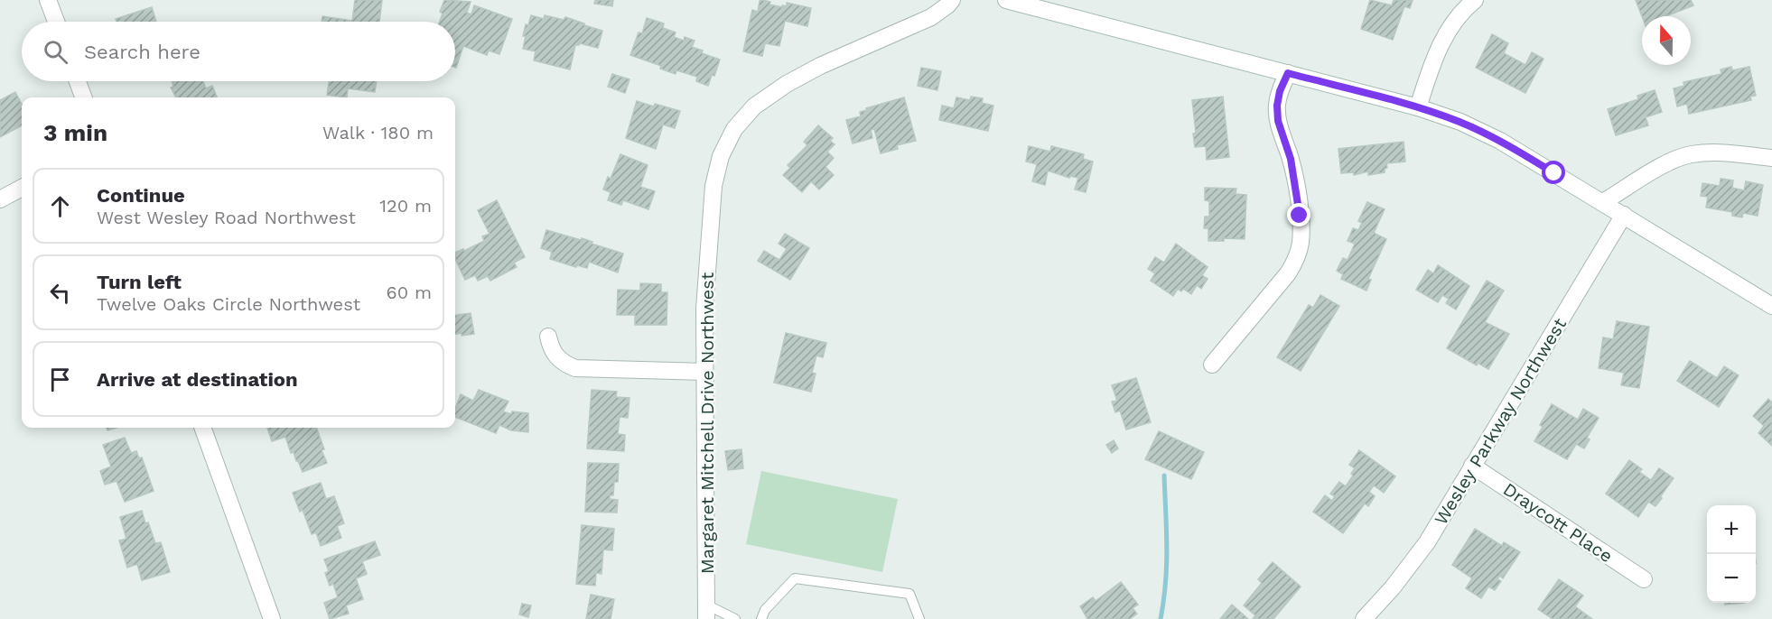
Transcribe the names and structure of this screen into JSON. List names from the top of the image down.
{
  "streets": {
    "street": ["Wesley Parkway Northwest", "Margaret Mitchell Drive Northwest", "Draycott Place"]
  },
  "crossings": [
    ["Wesley Parkway Northwest", "Draycott Place"]
  ],
  "north": "top",
  "page": {
    "search": "Search here",
    "heading": ["3 min", "Walk · 180 m"],
    "list": [
      ["Continue", "West Wesley Road Northwest", "120 m"],
      ["Turn left", "Twelve Oaks Circle Northwest", "60 m"],
      "Arrive at destination"
    ],
    "map_buttons": ["+", "−"]
  }
}
